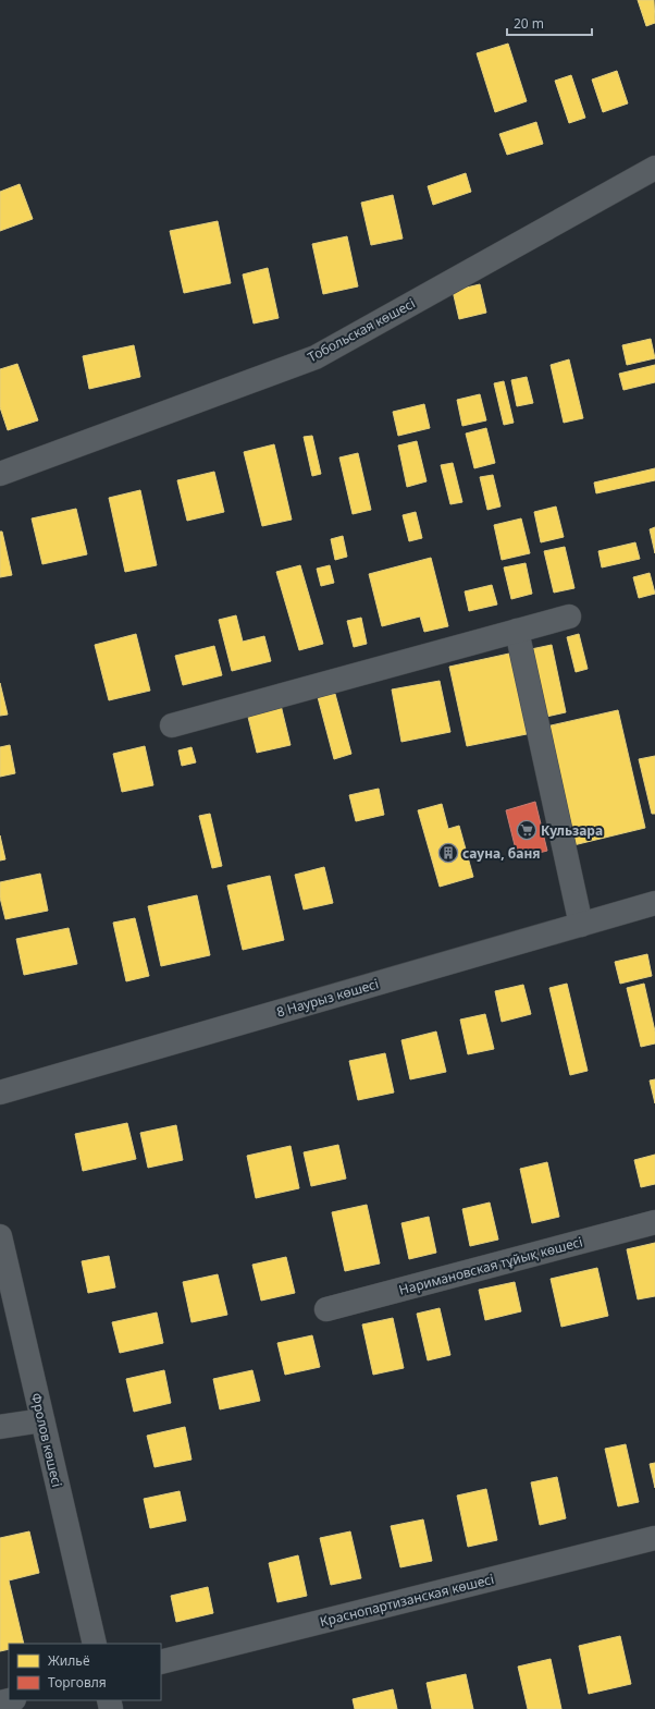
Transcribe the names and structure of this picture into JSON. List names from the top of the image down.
{
  "streets": {
    "street": [
      "Тобольская көшесі",
      "8 Наурыз көшесі",
      "Наримановская тұйық көшесі",
      "Фролов көшесі",
      "Краснопартизанская көшесі"
    ]
  },
  "places": {
    "supermarket": ["Кульзара"],
    "building": ["сауна, баня"]
  },
  "legend": ["Жильё", "Торговля"],
  "scale_bar": "20 m"
}
